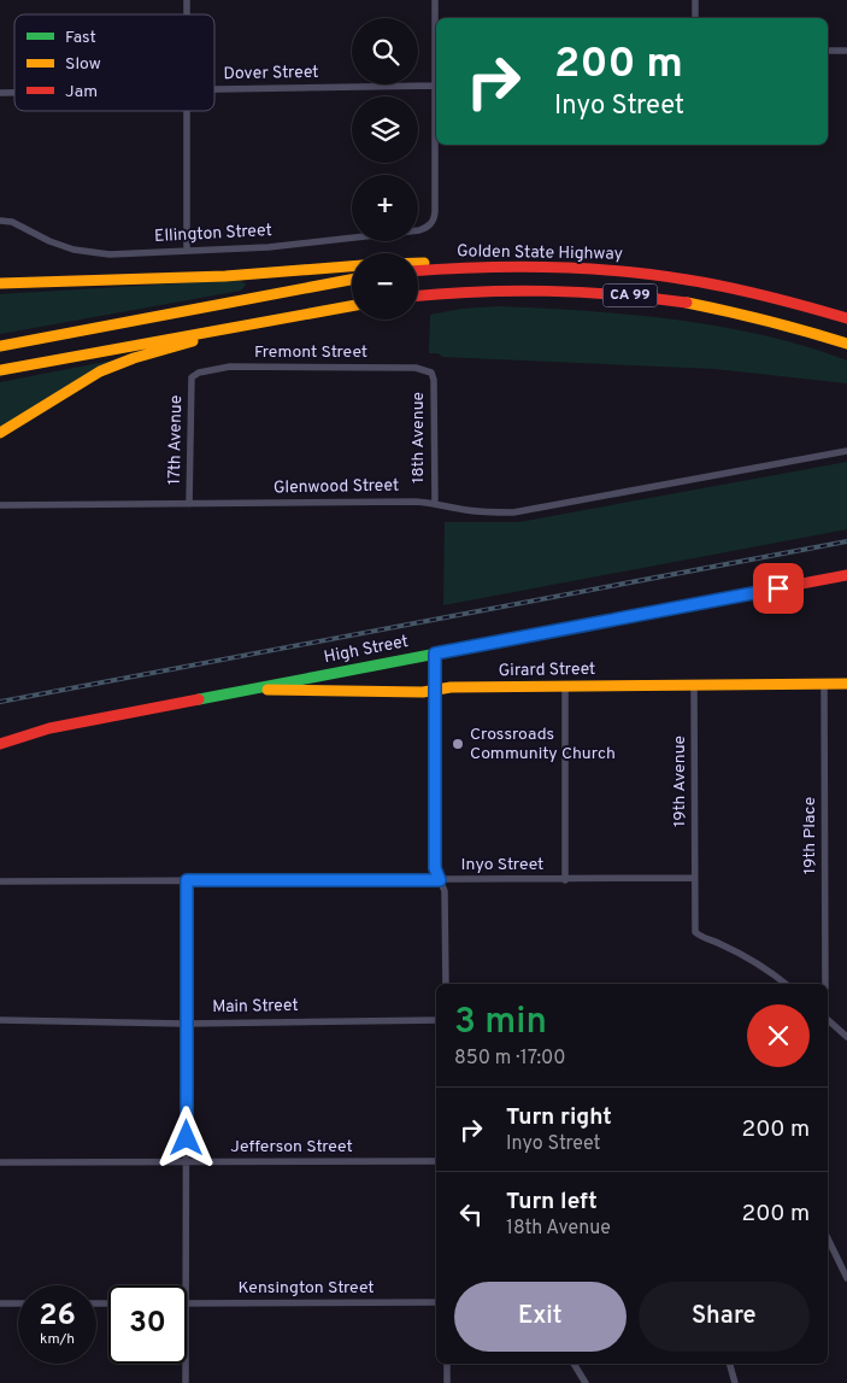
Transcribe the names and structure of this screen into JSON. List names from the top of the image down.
{
  "streets": {
    "main road": [
      "Golden State Highway",
      "CA 99",
      "High Street",
      "Girard Street"
    ],
    "street": [
      "Dover Street",
      "Ellington Street",
      "Fremont Street",
      "18th Avenue",
      "17th Avenue",
      "Glenwood Street",
      "19th Avenue",
      "19th Place",
      "Inyo Street",
      "Main Street",
      "Jefferson Street",
      "Kensington Street"
    ]
  },
  "crossings": [
    ["Dover Street", "Ellington Street"],
    ["Fremont Street", "18th Avenue"],
    ["Fremont Street", "17th Avenue"],
    ["18th Avenue", "Glenwood Street"],
    ["17th Avenue", "Glenwood Street"],
    ["High Street", "Girard Street"],
    ["Girard Street", "19th Avenue"],
    ["Girard Street", "19th Place"],
    ["19th Avenue", "Inyo Street"]
  ],
  "places": ["Crossroads Community Church"],
  "legend": ["Fast", "Slow", "Jam"],
  "page": {
    "map_buttons": ["+", "−"],
    "turn": ["200 m", "Inyo Street"],
    "heading": ["3 min", "850 m · 17:00"],
    "list": [
      {
        "name": "Turn right",
        "note": "Inyo Street",
        "value": "200 m"
      },
      {
        "name": "Turn left",
        "note": "18th Avenue",
        "value": "200 m"
      }
    ],
    "buttons": ["Exit", "Share"],
    "speed": "26 km/h",
    "limit": "30"
  }
}
